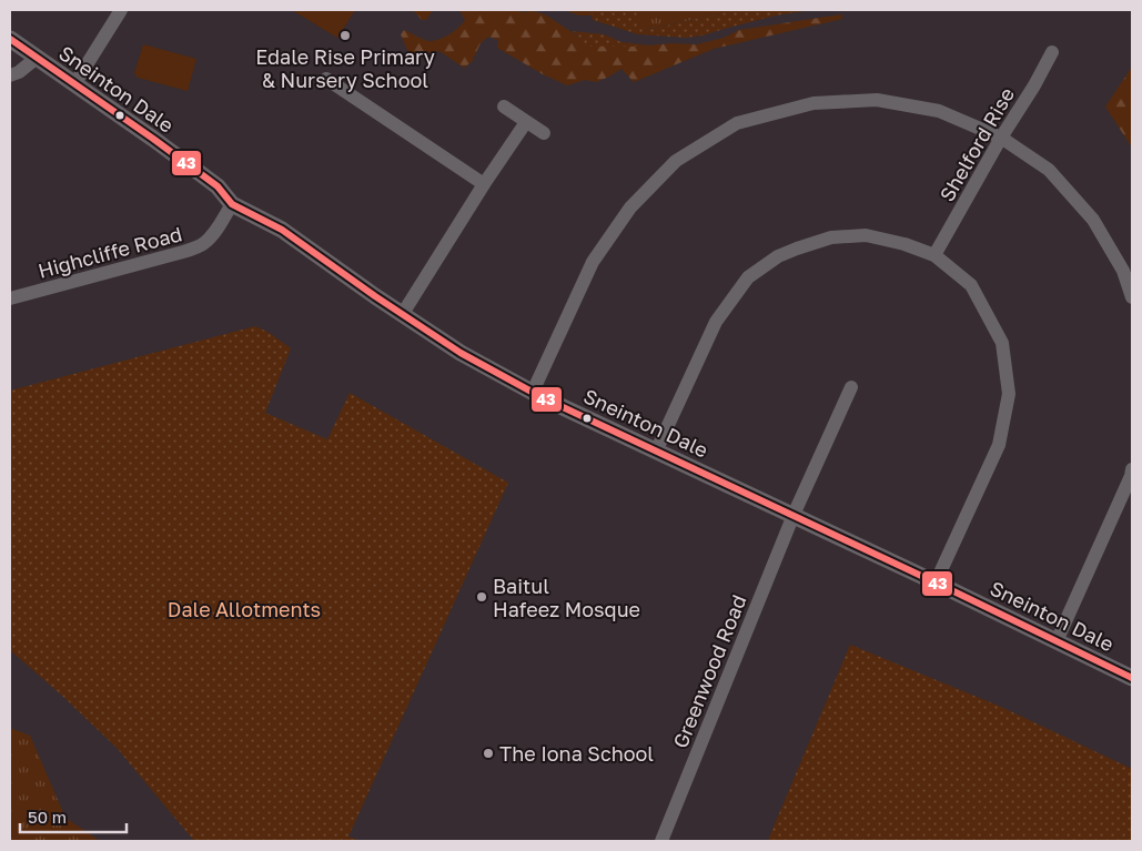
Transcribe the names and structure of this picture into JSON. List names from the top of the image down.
{
  "streets": {
    "street": [
      "Sneinton Dale",
      "Shelford Rise",
      "Highcliffe Road",
      "Greenwood Road"
    ]
  },
  "crossings": [
    ["Sneinton Dale", "Highcliffe Road"],
    ["Sneinton Dale", "Greenwood Road"]
  ],
  "parks": ["Dale Allotments"],
  "places": ["Edale Rise Primary & Nursery School", "Baitul Hafeez Mosque", "The Iona School"],
  "lines": ["transit line 43"],
  "scale_bar": "50 m"
}
